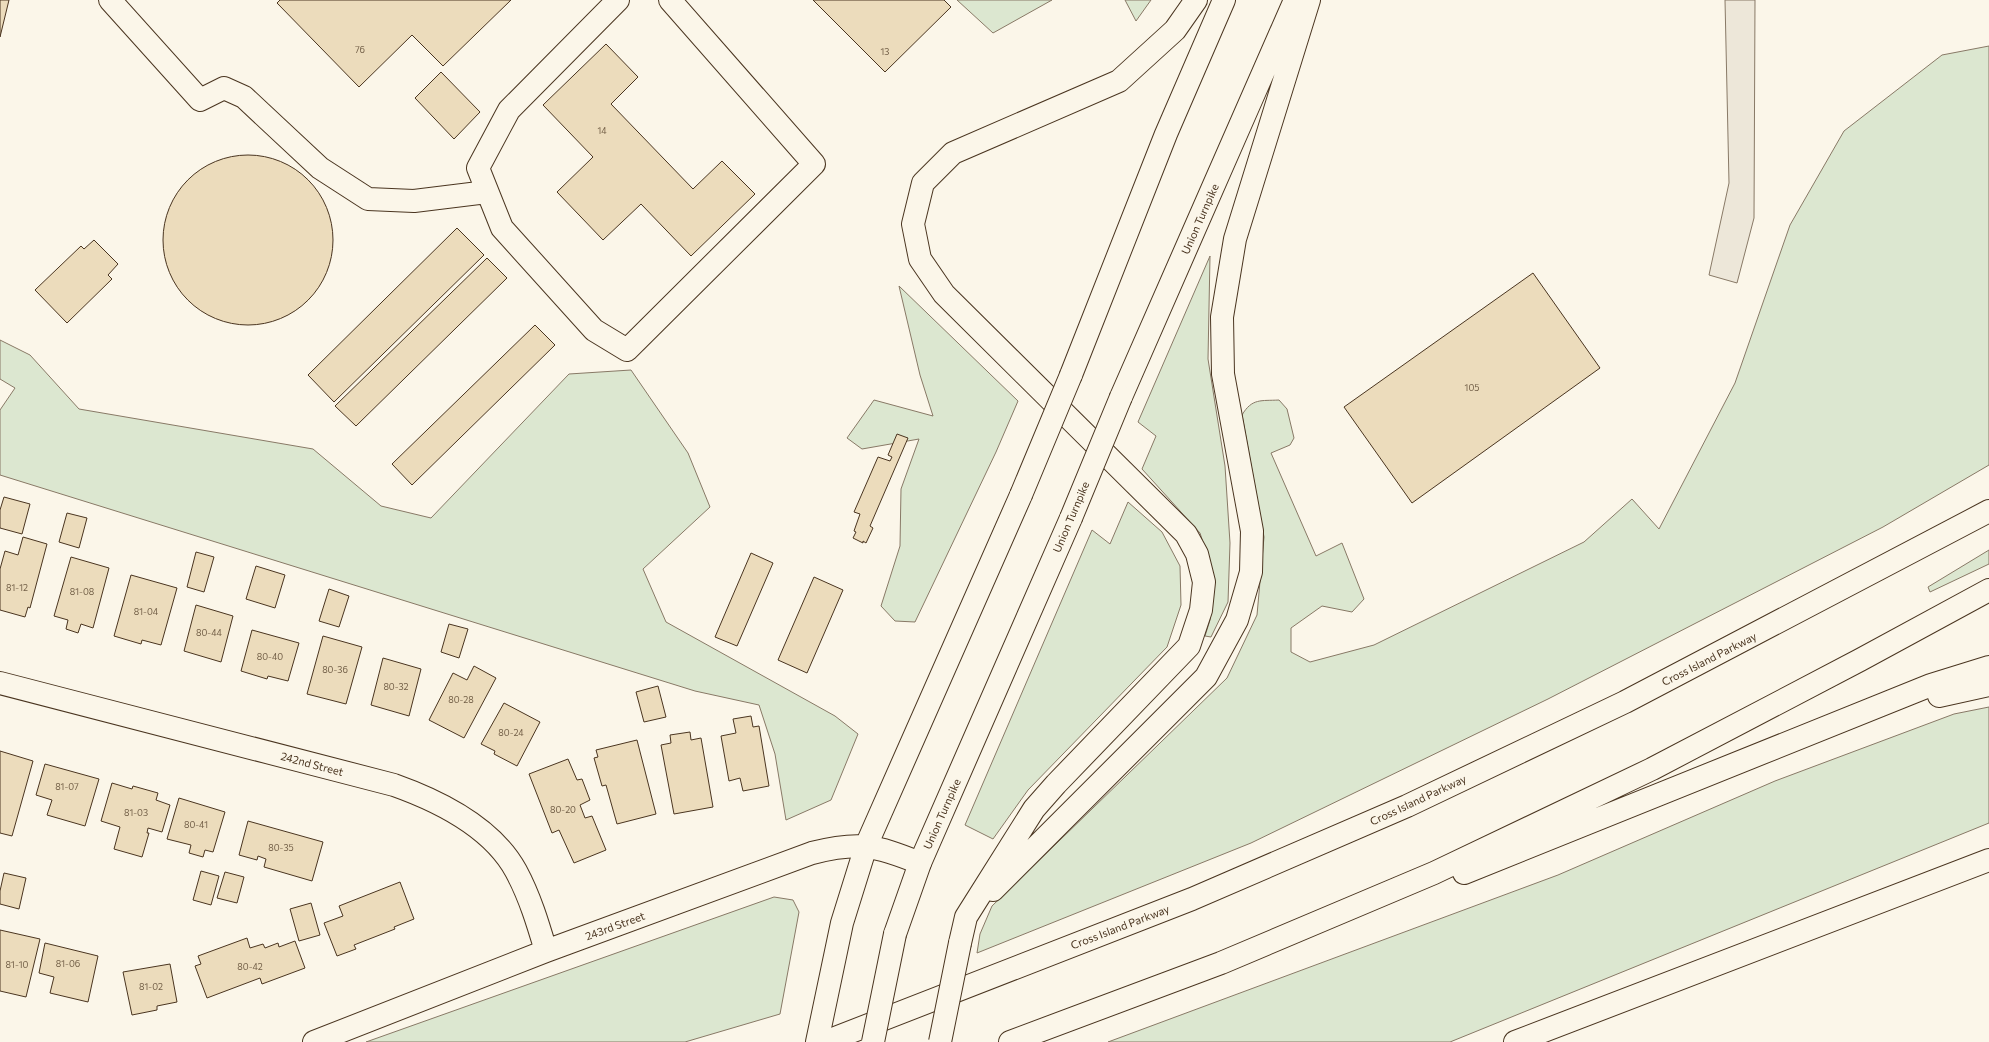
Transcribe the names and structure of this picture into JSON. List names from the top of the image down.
{
  "streets": {
    "main road": [
      "Union Turnpike",
      "Cross Island Parkway",
      "242nd Street",
      "243rd Street"
    ]
  },
  "crossings": [
    ["Union Turnpike", "243rd Street"],
    ["242nd Street", "243rd Street"]
  ],
  "house_numbers": [
    "76",
    "13",
    "14",
    "105",
    "81-12",
    "81-08",
    "81-04",
    "80-44",
    "80-40",
    "80-36",
    "80-32",
    "80-28",
    "80-24",
    "81-07",
    "80-20",
    "81-03",
    "80-41",
    "80-35",
    "81-06",
    "81-10",
    "80-42",
    "81-02"
  ]
}
